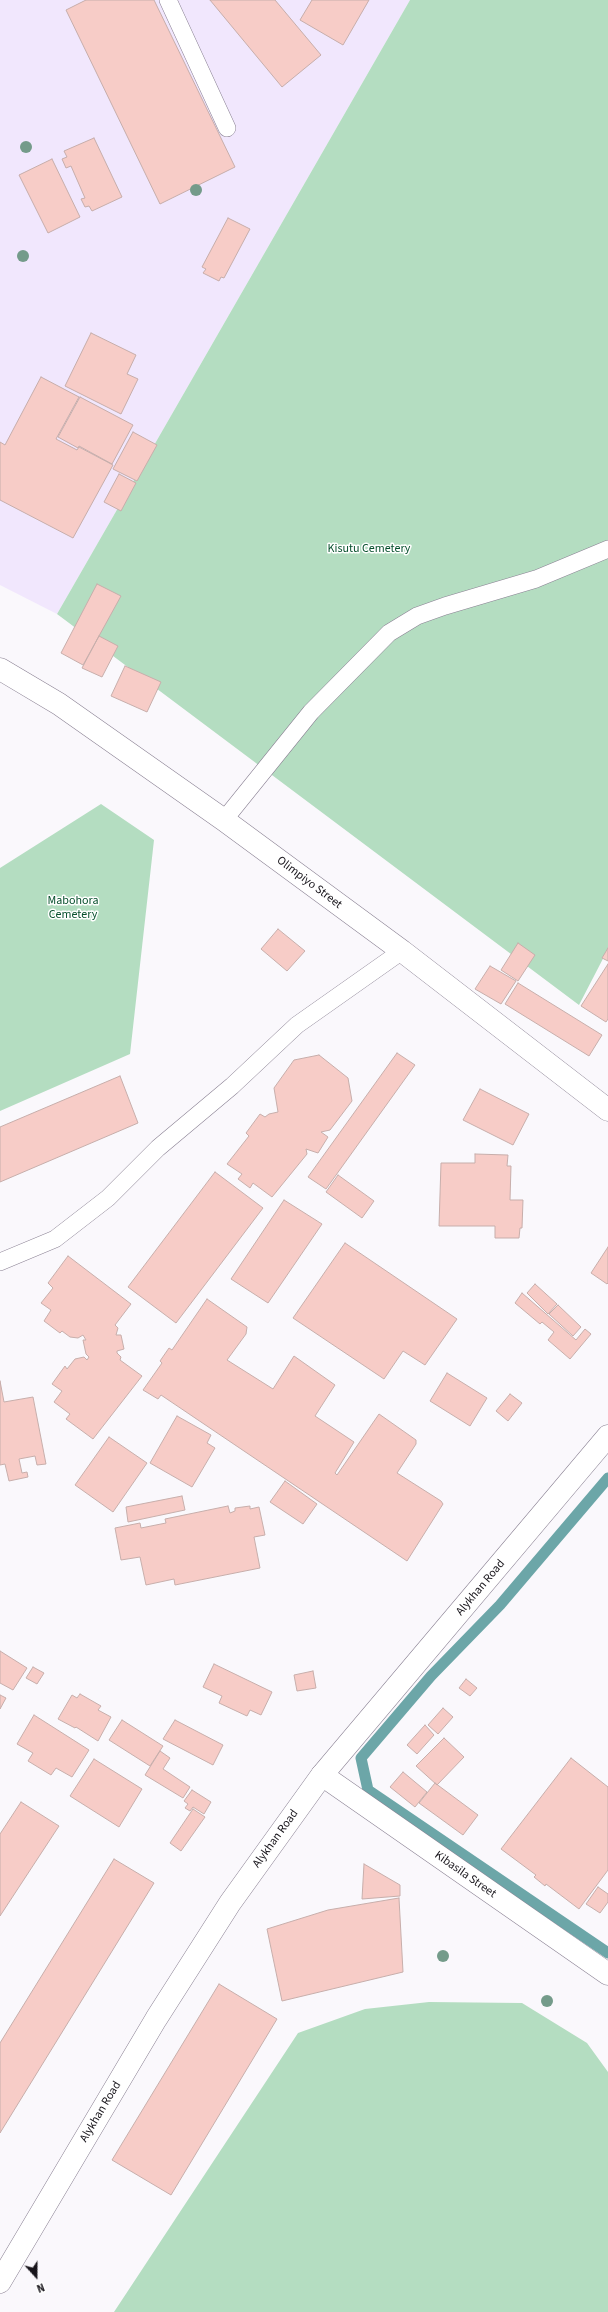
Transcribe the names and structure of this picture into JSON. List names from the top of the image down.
{
  "streets": {
    "street": ["Olimpiyo Street", "Alykhan Road", "Kibasila Street"]
  },
  "crossings": [
    ["Alykhan Road", "Kibasila Street"]
  ],
  "parks": ["Kisutu Cemetery", "Mabohora Cemetery"],
  "north": "bottom"
}
